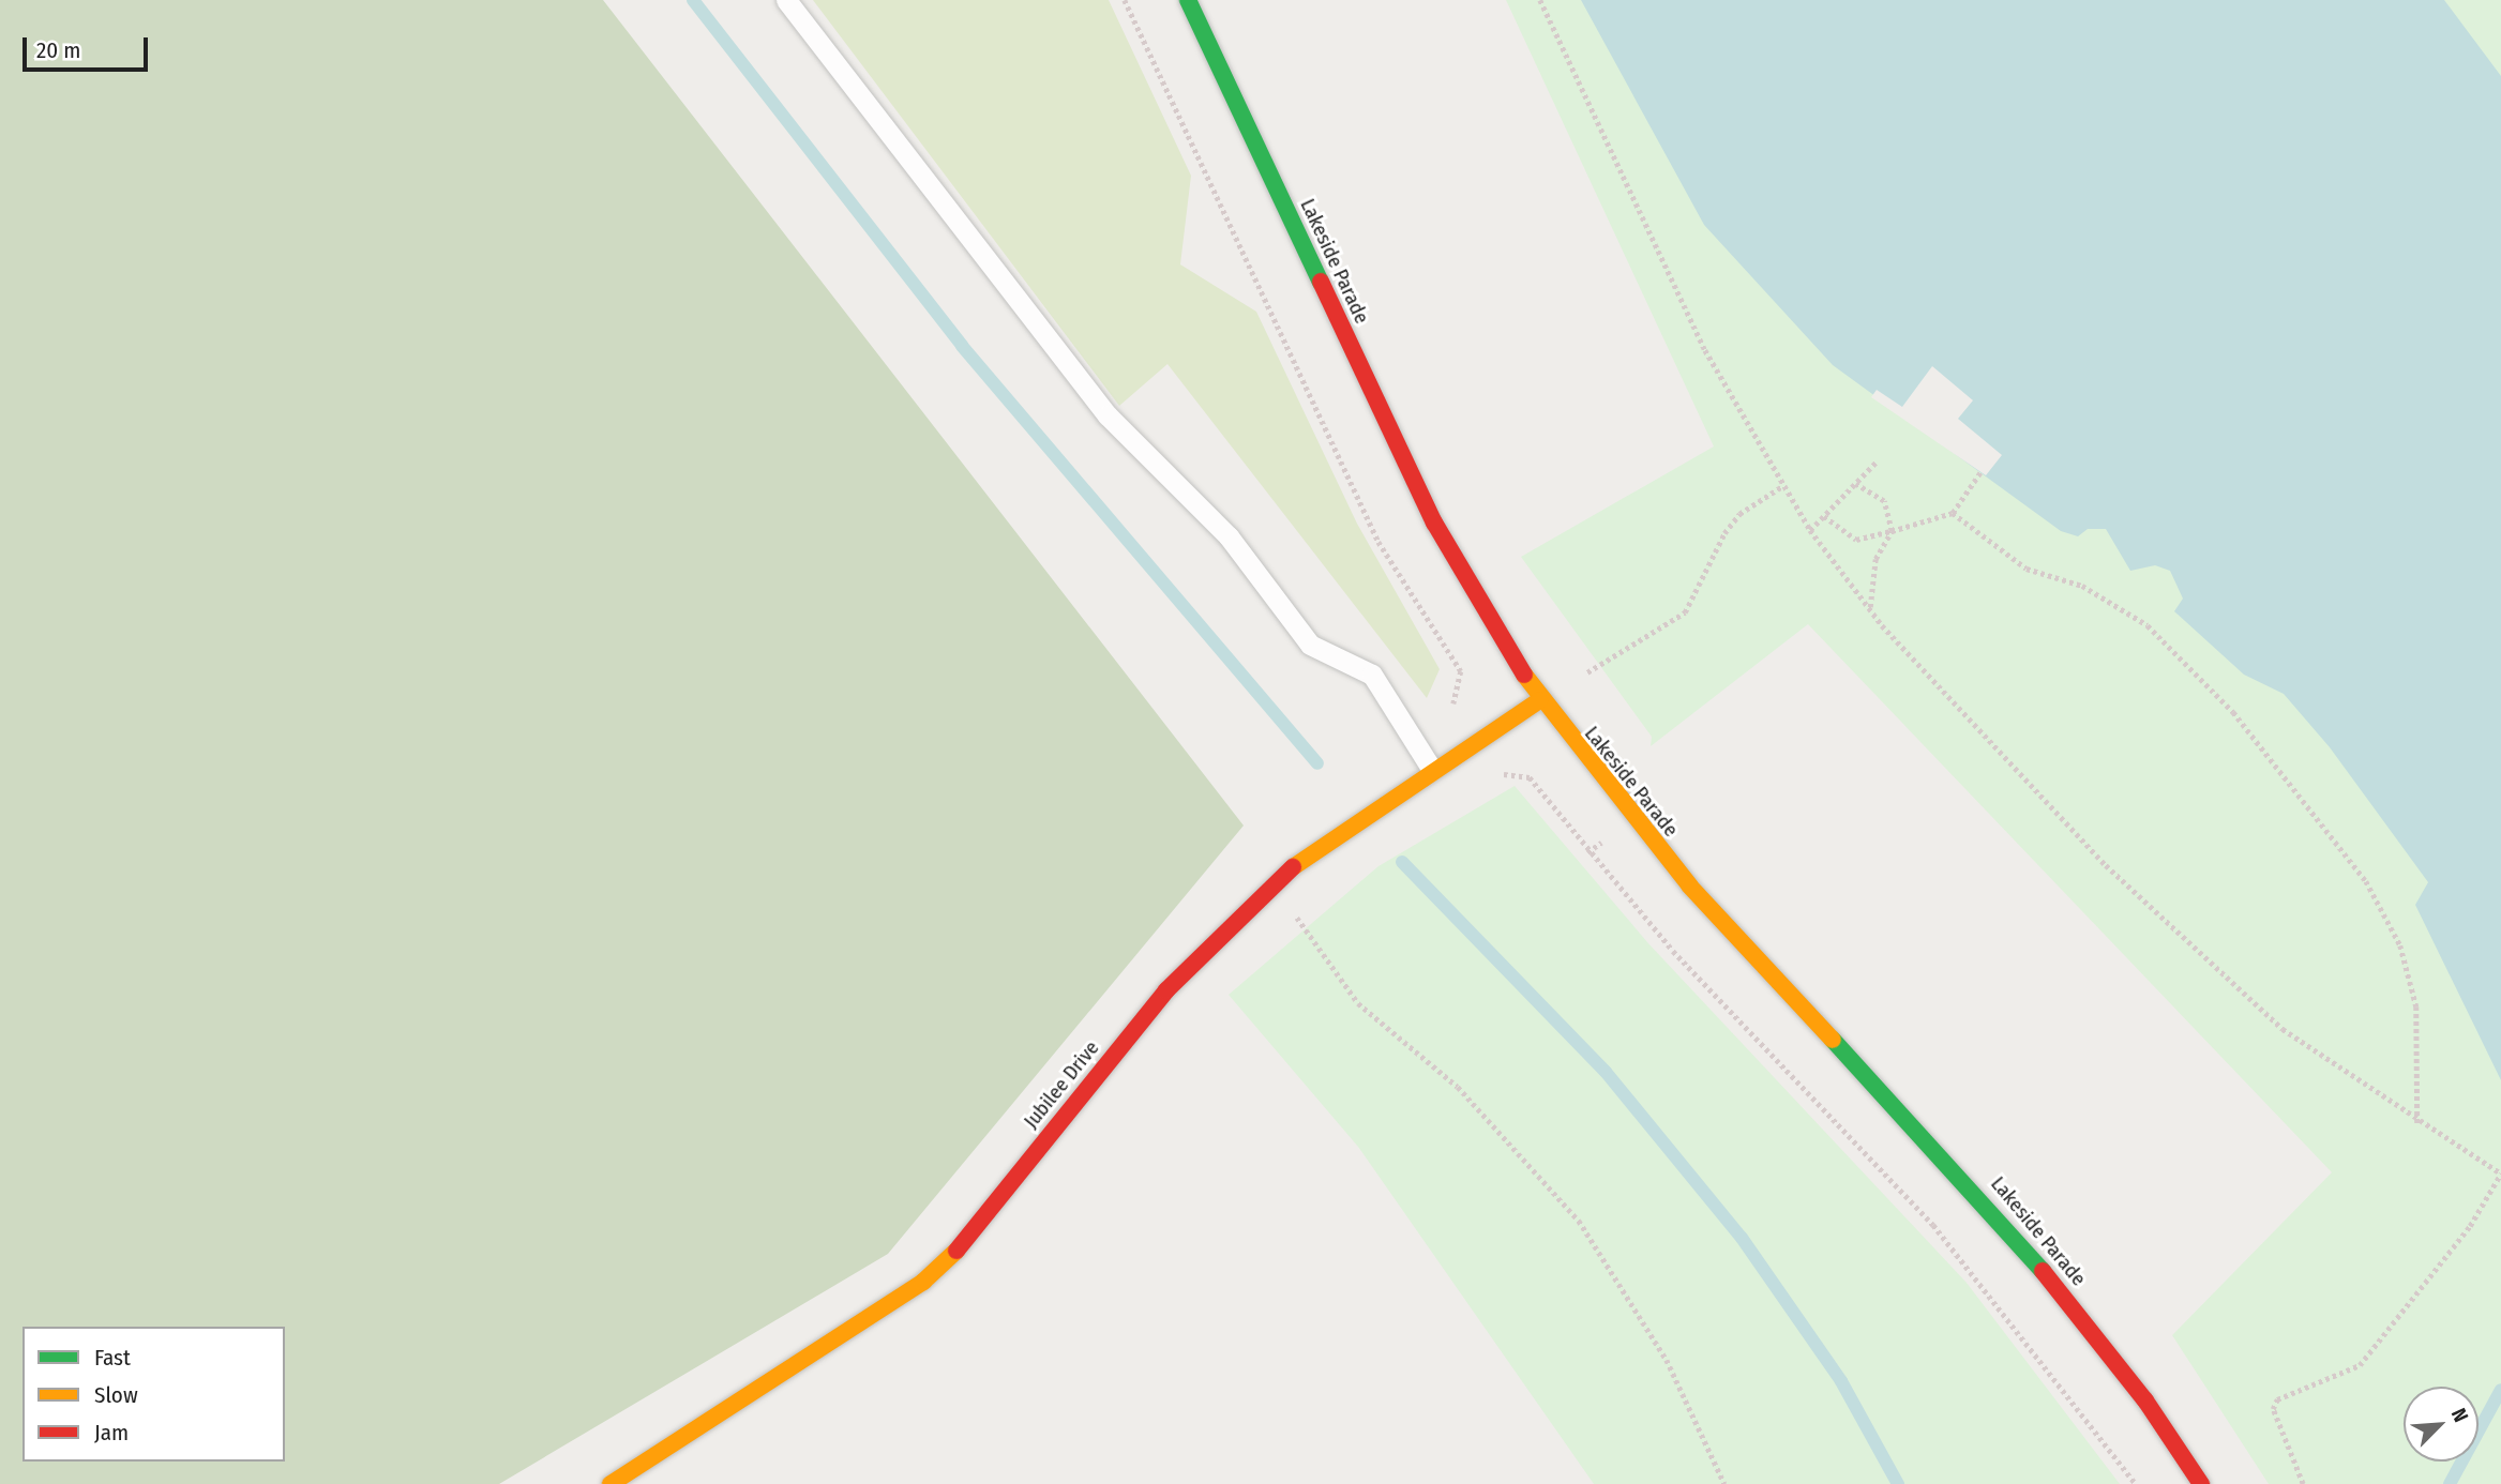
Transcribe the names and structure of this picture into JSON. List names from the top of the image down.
{
  "streets": {
    "street": ["Lakeside Parade", "Jubilee Drive"]
  },
  "crossings": [
    ["Lakeside Parade", "Jubilee Drive"]
  ],
  "legend": ["Fast", "Slow", "Jam"],
  "scale_bar": "20 m",
  "north": "top right"
}
